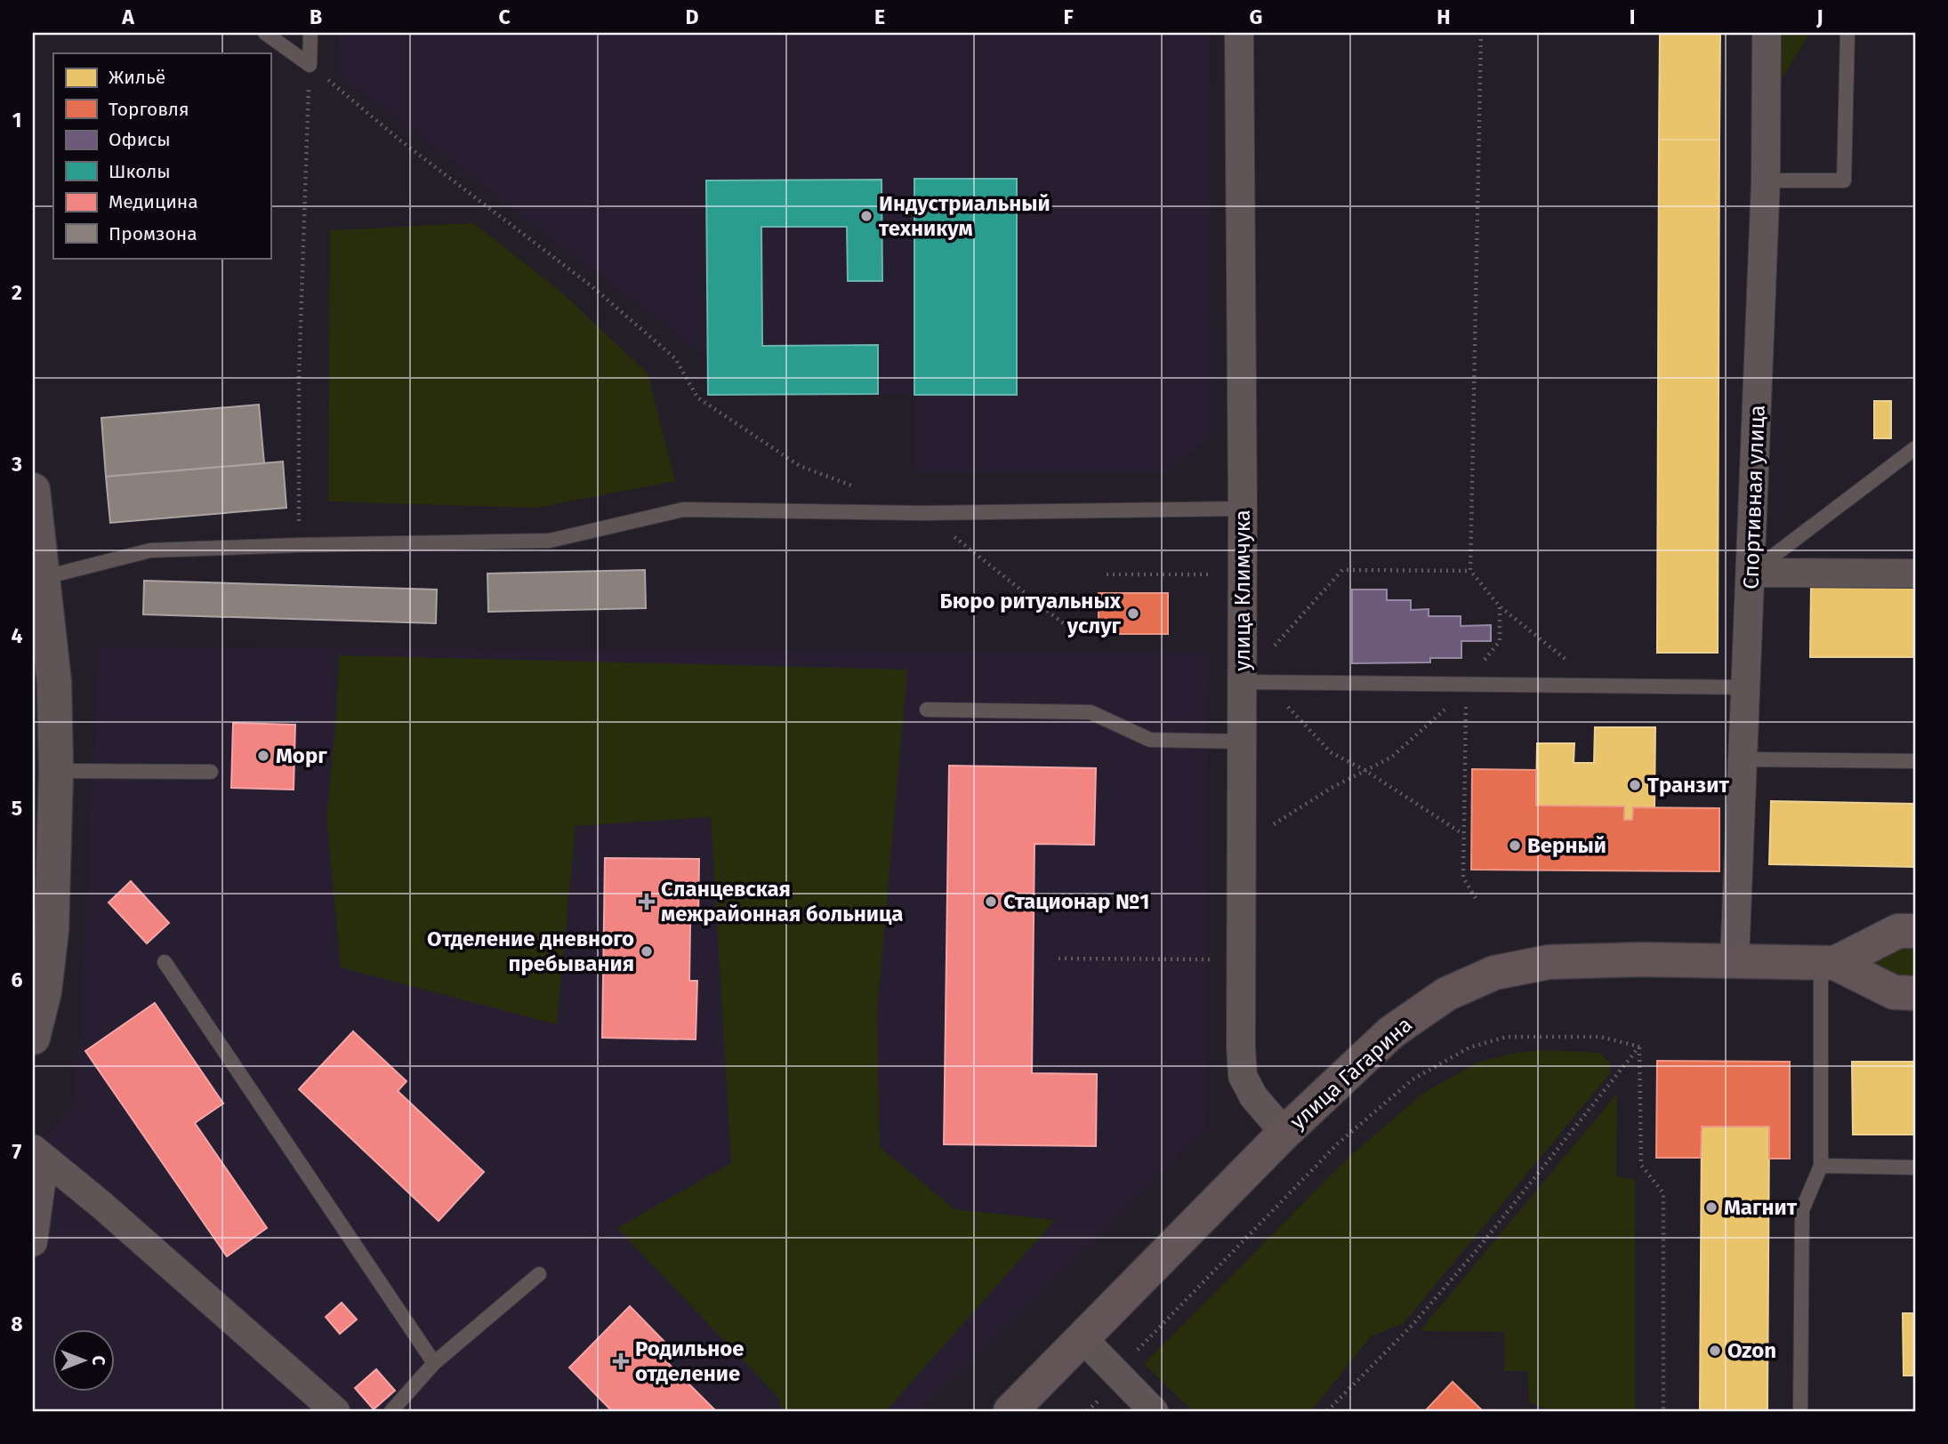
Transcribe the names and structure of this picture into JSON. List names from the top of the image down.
{
  "streets": {
    "main road": ["улица Гагарина"],
    "street": ["Спортивная улица", "улица Климчука"]
  },
  "crossings": [
    ["Спортивная улица", "улица Гагарина"],
    ["улица Климчука", "улица Гагарина"]
  ],
  "places": {
    "other": [
      "Индустриальный техникум",
      "Бюро ритуальных услуг",
      "Морг",
      "Транзит",
      "Верный",
      "Стационар №1",
      "Отделение дневного пребывания",
      "Магнит",
      "Ozon"
    ],
    "health": ["Сланцевская межрайонная больница", "Родильное отделение"]
  },
  "legend": [
    "Жильё",
    "Торговля",
    "Офисы",
    "Школы",
    "Медицина",
    "Промзона"
  ],
  "north": "right",
  "grid": {
    "columns": [
      "A",
      "B",
      "C",
      "D",
      "E",
      "F",
      "G",
      "H",
      "I",
      "J"
    ],
    "rows": [
      "1",
      "2",
      "3",
      "4",
      "5",
      "6",
      "7",
      "8"
    ]
  }
}
